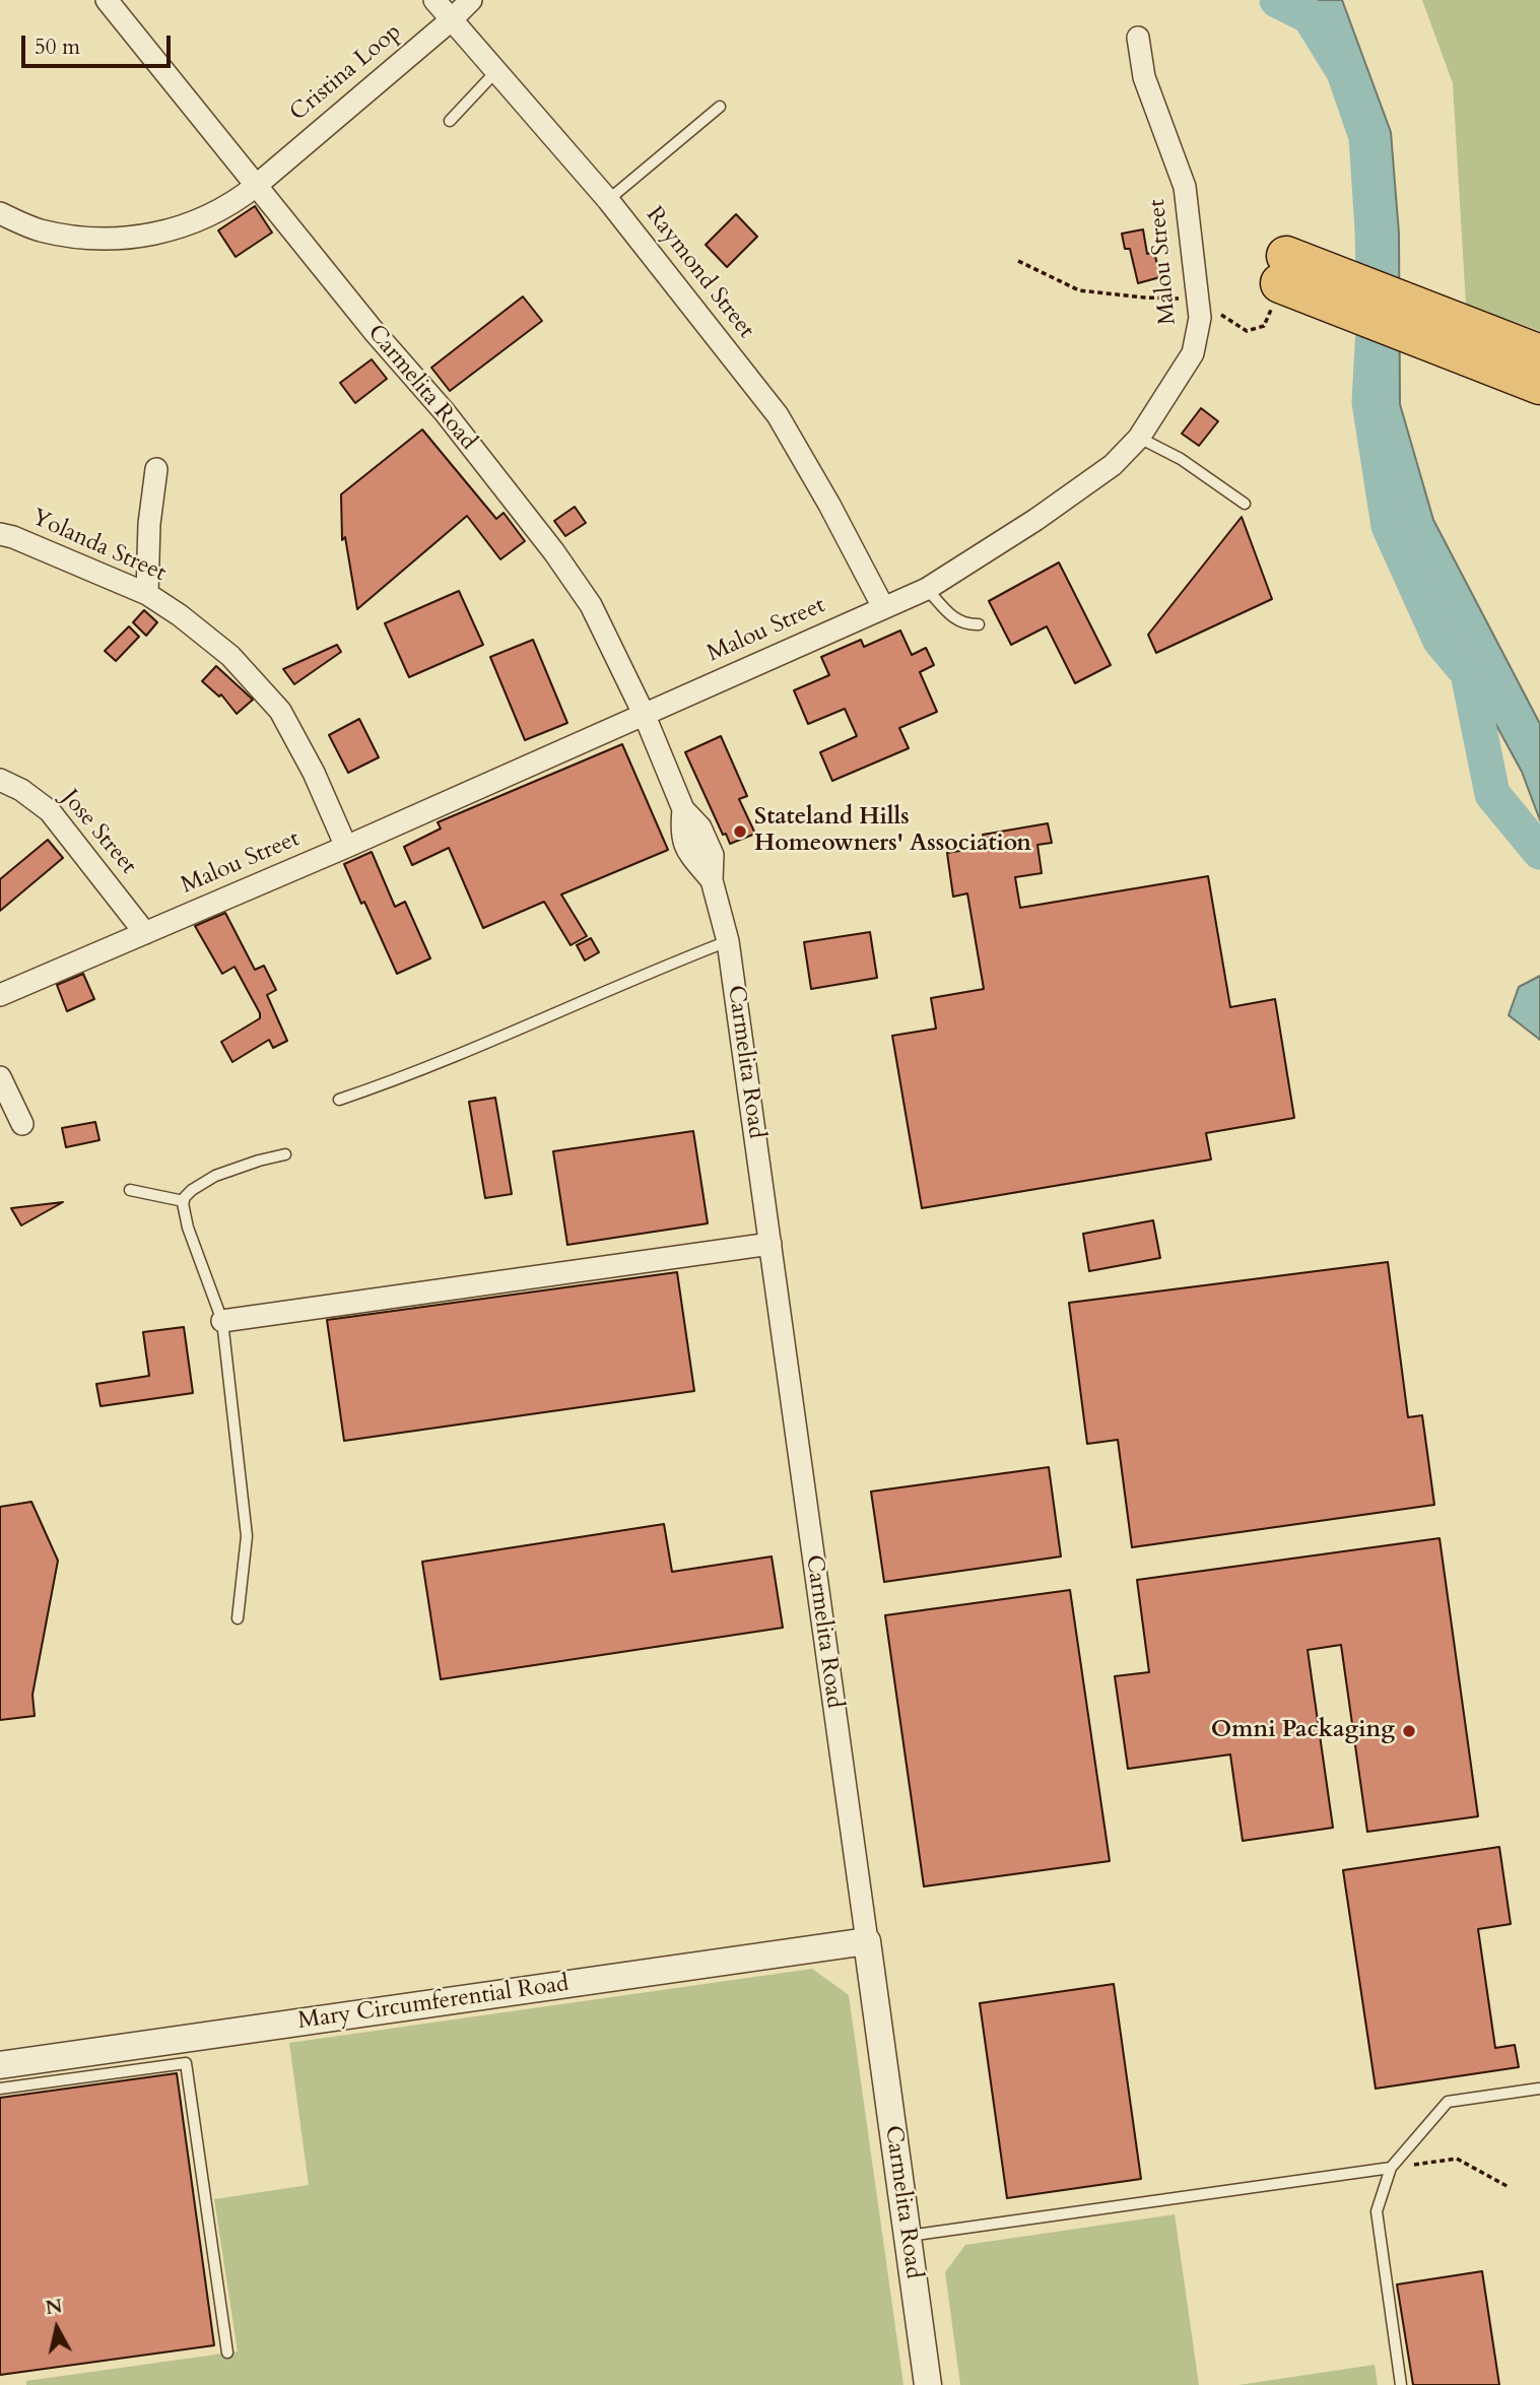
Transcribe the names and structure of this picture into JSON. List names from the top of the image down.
{
  "streets": {
    "street": [
      "Cristina Loop",
      "Malou Street",
      "Raymond Street",
      "Carmelita Road",
      "Yolanda Street",
      "Jose Street",
      "Mary Circumferential Road"
    ]
  },
  "crossings": [
    ["Cristina Loop", "Raymond Street"],
    ["Cristina Loop", "Carmelita Road"],
    ["Malou Street", "Raymond Street"],
    ["Malou Street", "Carmelita Road"],
    ["Malou Street", "Yolanda Street"],
    ["Malou Street", "Jose Street"],
    ["Carmelita Road", "Mary Circumferential Road"]
  ],
  "places": ["Stateland Hills Homeowners' Association", "Omni Packaging"],
  "scale_bar": "50 m",
  "north": "top"
}
